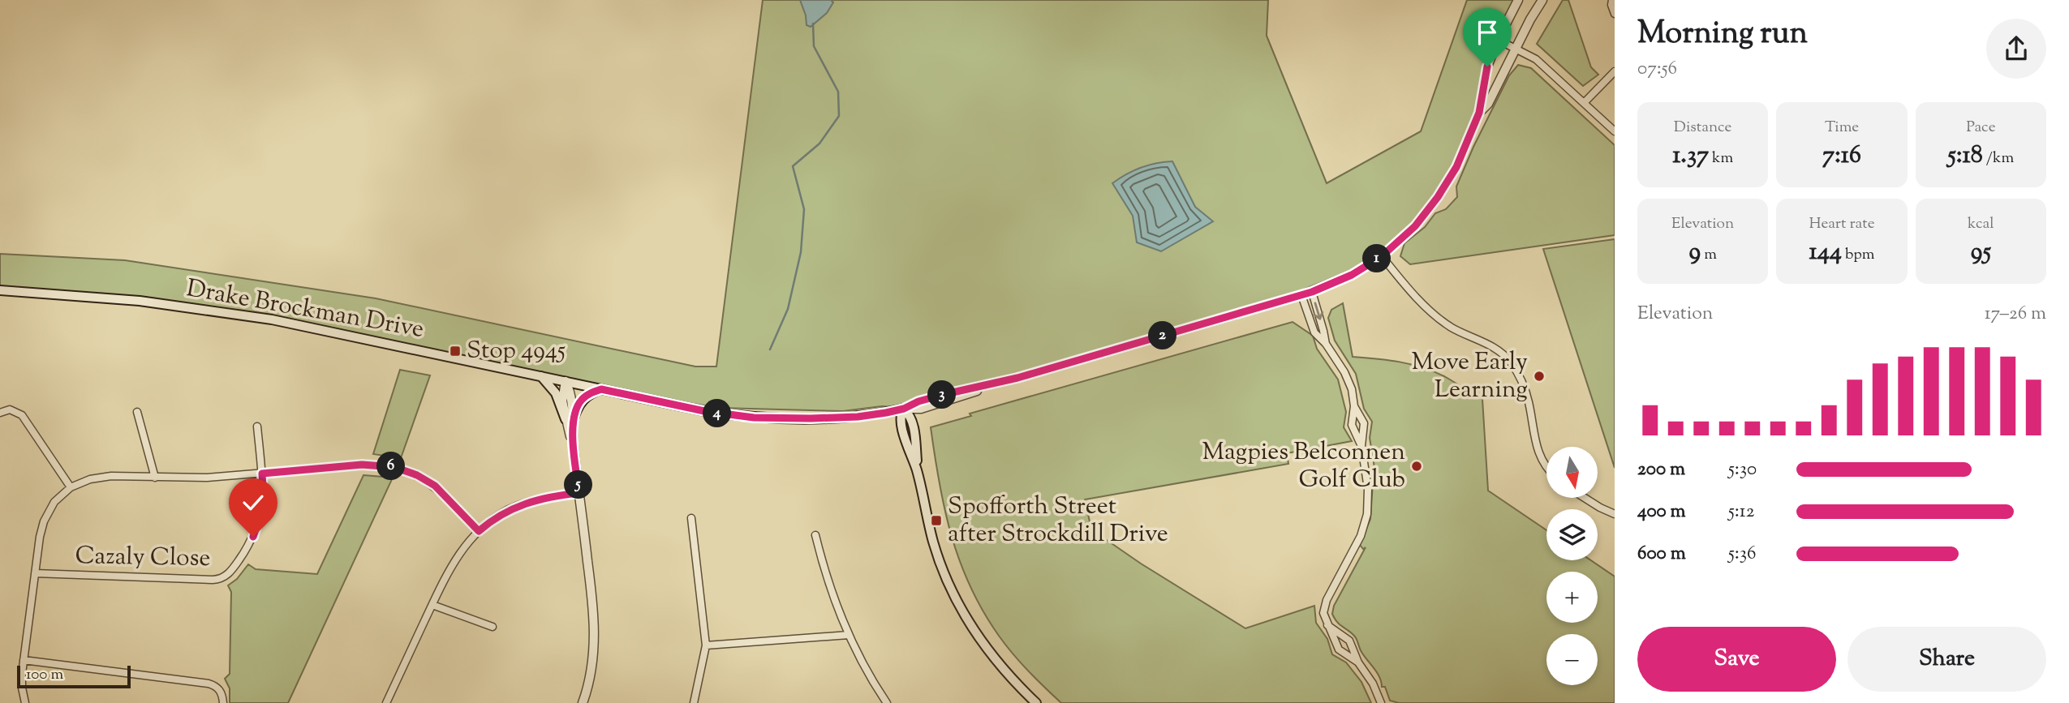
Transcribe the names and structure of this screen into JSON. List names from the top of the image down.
{
  "streets": {
    "main road": ["Drake Brockman Drive"],
    "street": ["Cazaly Close"]
  },
  "places": {
    "transit": ["Stop 4945", "Spofforth Street after Strockdill Drive"],
    "other": ["Move Early Learning", "Magpies Belconnen Golf Club"]
  },
  "scale_bar": "100 m",
  "north": "bottom",
  "page": {
    "heading": ["Morning run", "07:56"],
    "stats": [
      ["Distance", "1.37 km"],
      ["Time", "7:16"],
      ["Pace", "5:18 /km"],
      ["Elevation", "9 m"],
      ["Heart rate", "144 bpm"],
      ["kcal", "95"]
    ],
    "pins": [
      "1",
      "2",
      "3",
      "4",
      "6",
      "5"
    ],
    "chart": ["Elevation", "17–26 m"],
    "map_buttons": ["+", "−"],
    "list": [
      {
        "name": "200 m",
        "note": "5:30"
      },
      {
        "name": "400 m",
        "note": "5:12"
      },
      {
        "name": "600 m",
        "note": "5:36"
      }
    ],
    "buttons": ["Save", "Share"],
    "scale": "100 m"
  }
}
